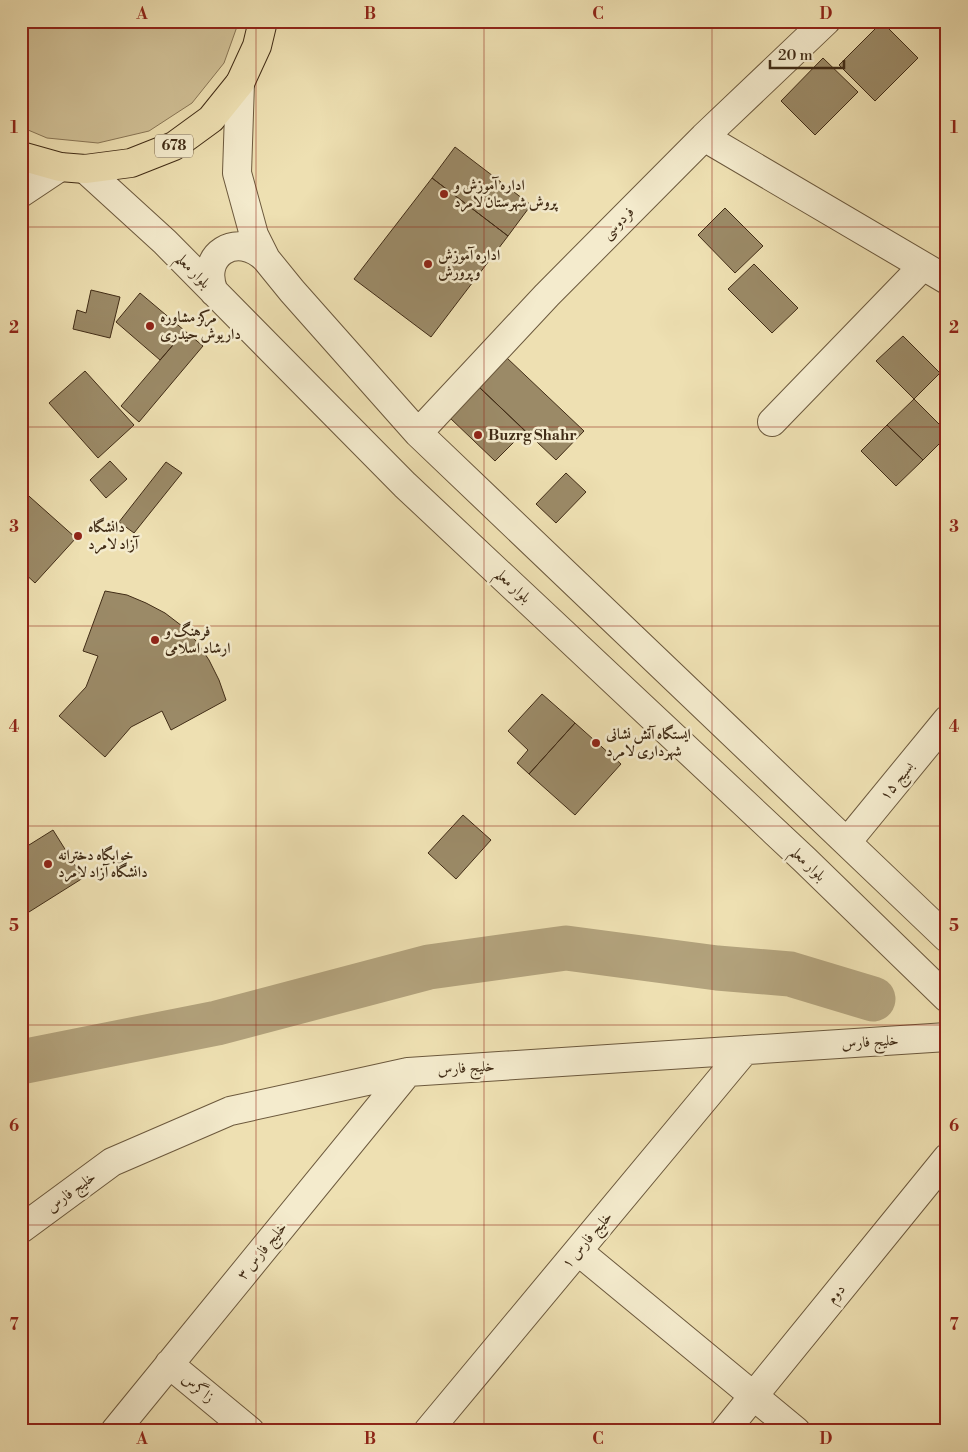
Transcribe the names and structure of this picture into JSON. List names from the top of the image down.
{
  "streets": {
    "highway": ["678"],
    "street": [
      "فردوسی",
      "بلوار معلم",
      "بسیج ۱۵",
      "خلیج فارس",
      "خلیج فارس ۱",
      "خلیج فارس ۳",
      "دوم",
      "زاگرس"
    ]
  },
  "crossings": [
    ["678", "بلوار معلم"],
    ["خلیج فارس", "خلیج فارس ۱"],
    ["خلیج فارس", "خلیج فارس ۳"],
    ["خلیج فارس ۳", "زاگرس"]
  ],
  "places": [
    "اداره آموزش و پروش شهرستان لامرد",
    "اداره آموزش و پرورش",
    "مرکز مشاوره داریوش حیدری",
    "Buzrg Shahr",
    "دانشگاه آزاد لامرد",
    "فرهنگ و ارشاد اسلامی",
    "ایستگاه آتش نشانی شهرداری لامرد",
    "خوابگاه دخترانه دانشگاه آزاد لامرد"
  ],
  "scale_bar": "20 m",
  "grid": {
    "columns": [
      "A",
      "B",
      "C",
      "D"
    ],
    "rows": [
      "1",
      "2",
      "3",
      "4",
      "5",
      "6",
      "7"
    ]
  }
}
